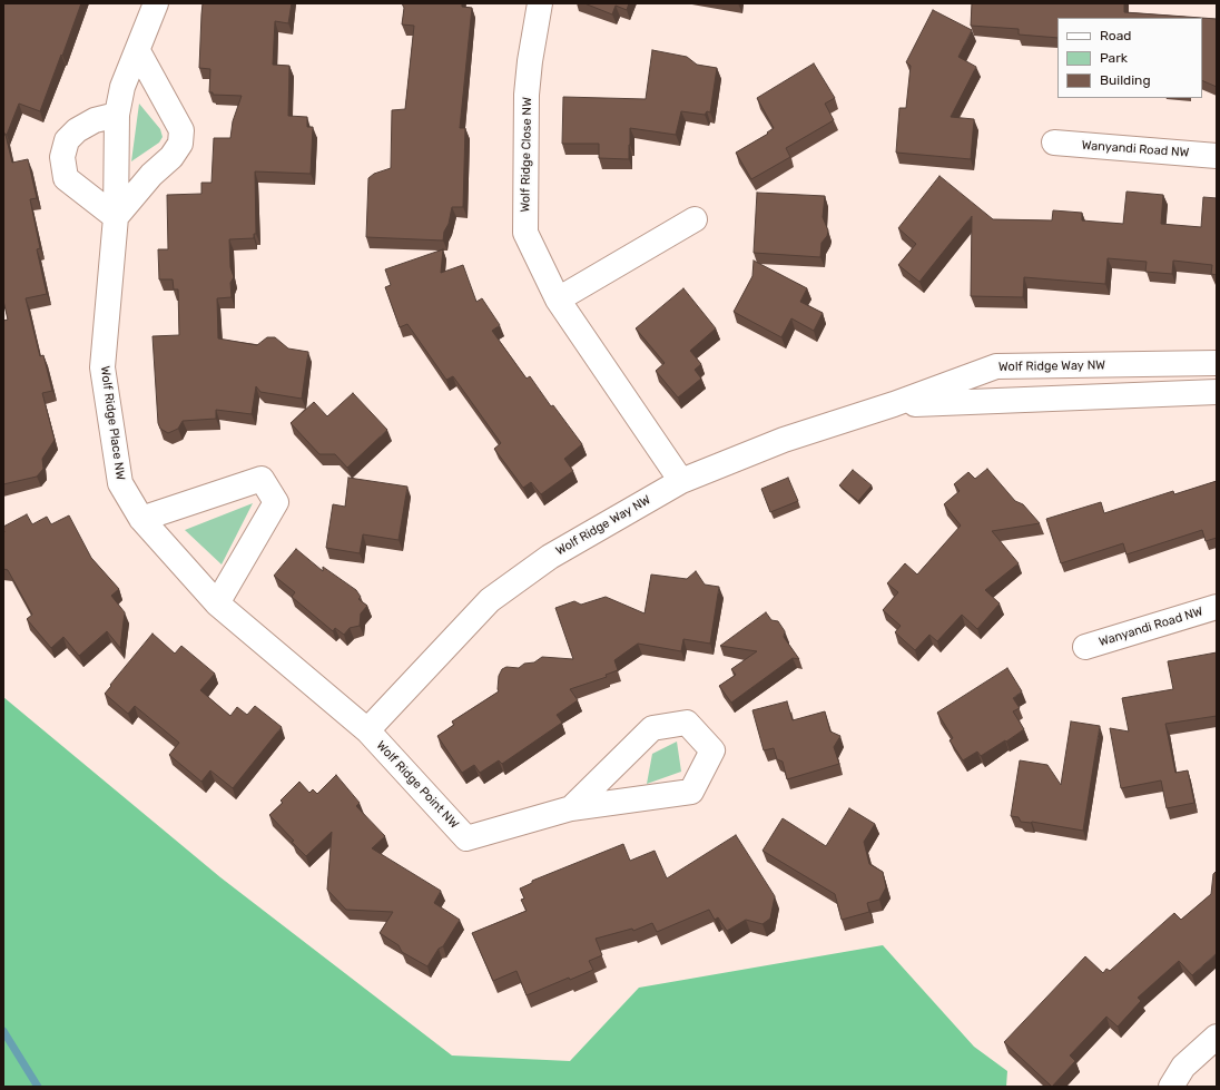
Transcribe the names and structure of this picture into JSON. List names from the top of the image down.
{
  "streets": {
    "street": [
      "Wanyandi Road NW",
      "Wolf Ridge Close NW",
      "Wolf Ridge Way NW",
      "Wolf Ridge Place NW",
      "Wolf Ridge Point NW"
    ]
  },
  "crossings": [
    ["Wolf Ridge Close NW", "Wolf Ridge Way NW"],
    ["Wolf Ridge Way NW", "Wolf Ridge Place NW"],
    ["Wolf Ridge Way NW", "Wolf Ridge Point NW"],
    ["Wolf Ridge Place NW", "Wolf Ridge Point NW"]
  ],
  "legend": ["Road", "Park", "Building"]
}
